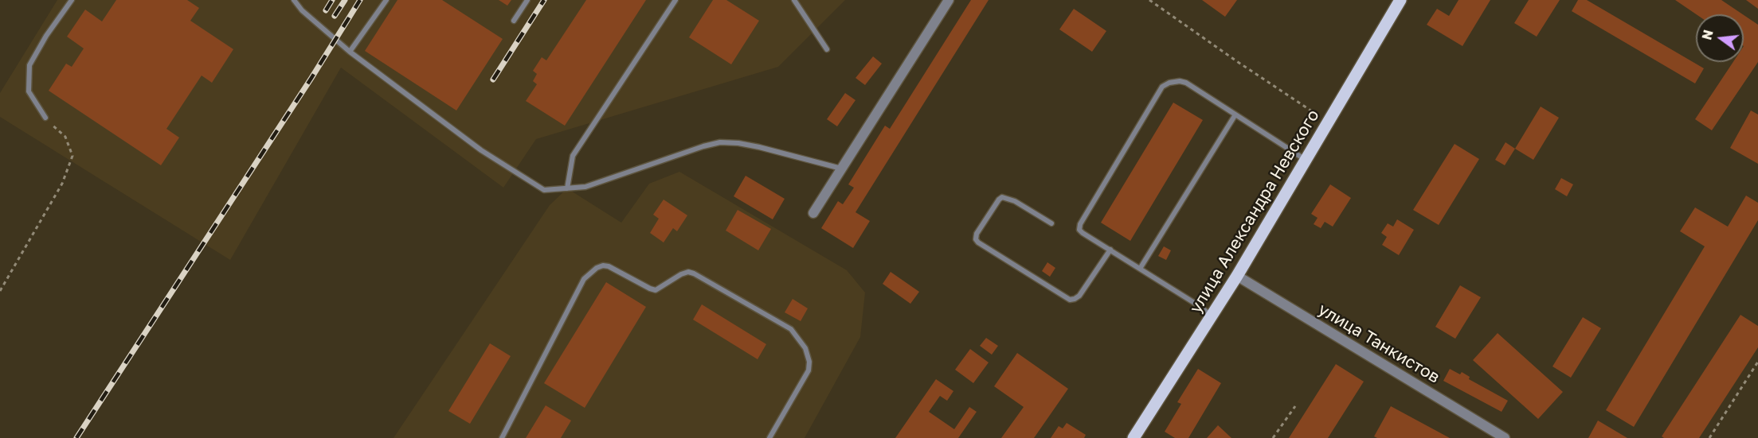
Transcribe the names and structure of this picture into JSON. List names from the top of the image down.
{
  "streets": {
    "main road": ["улица Александра Невского"],
    "street": ["улица Танкистов"]
  },
  "crossings": [
    ["улица Александра Невского", "улица Танкистов"]
  ],
  "north": "left"
}
